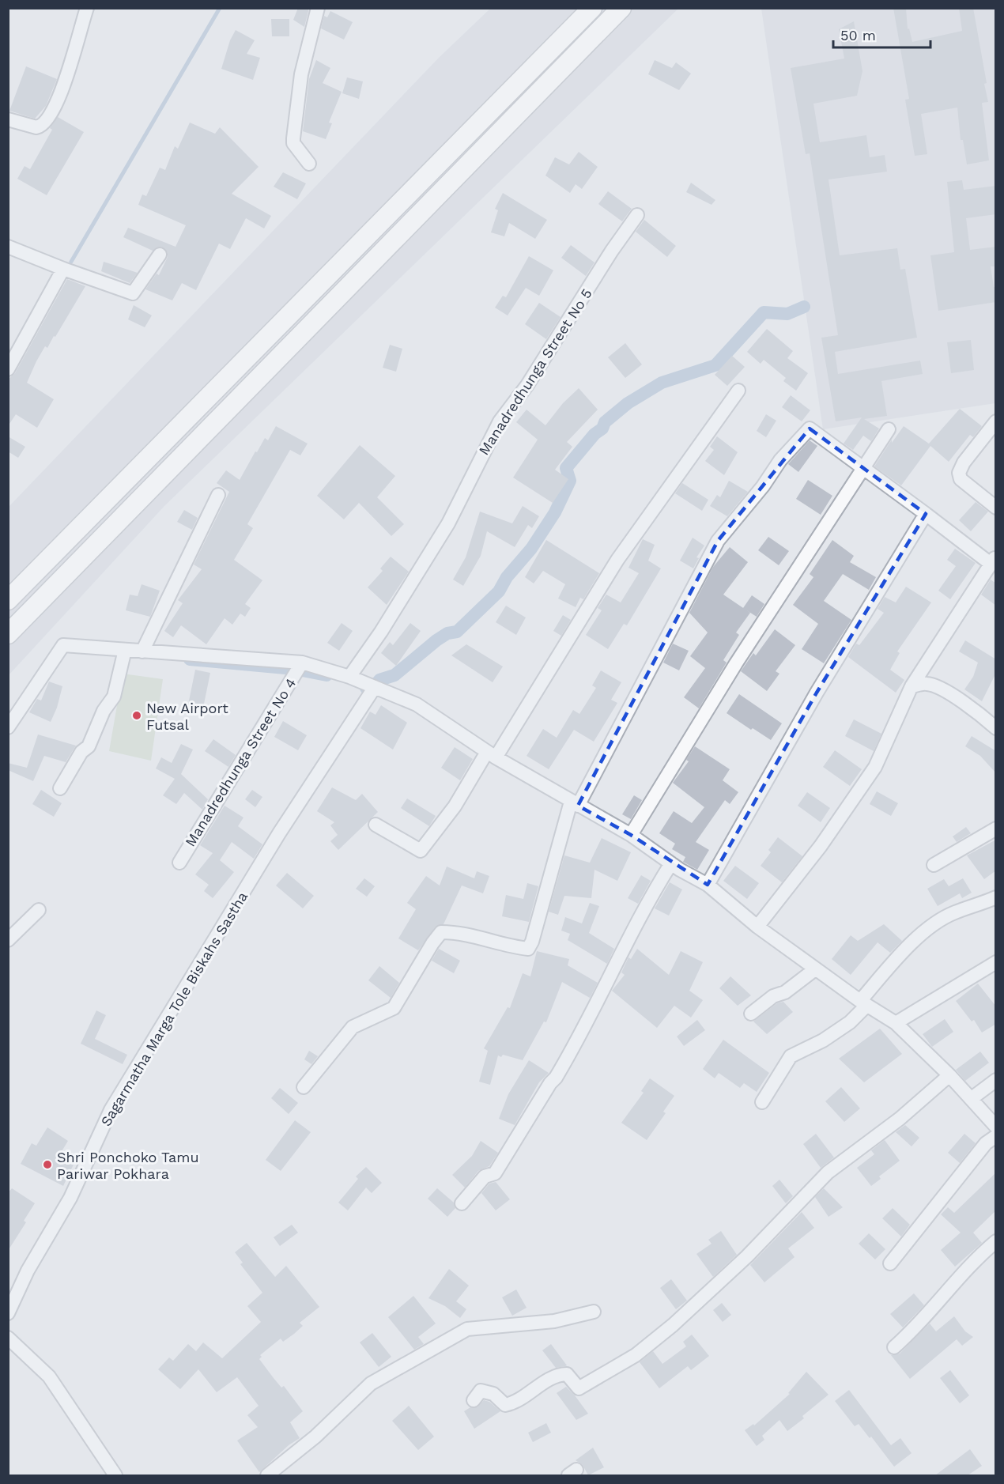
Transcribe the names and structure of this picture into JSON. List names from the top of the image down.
{
  "streets": {
    "street": ["Manadredhunga Street No 5", "Manadredhunga Street No 4", "Sagarmatha Marga Tole Biskahs Sastha"]
  },
  "places": ["New Airport Futsal", "Shri Ponchoko Tamu Pariwar Pokhara"],
  "scale_bar": "50 m"
}
